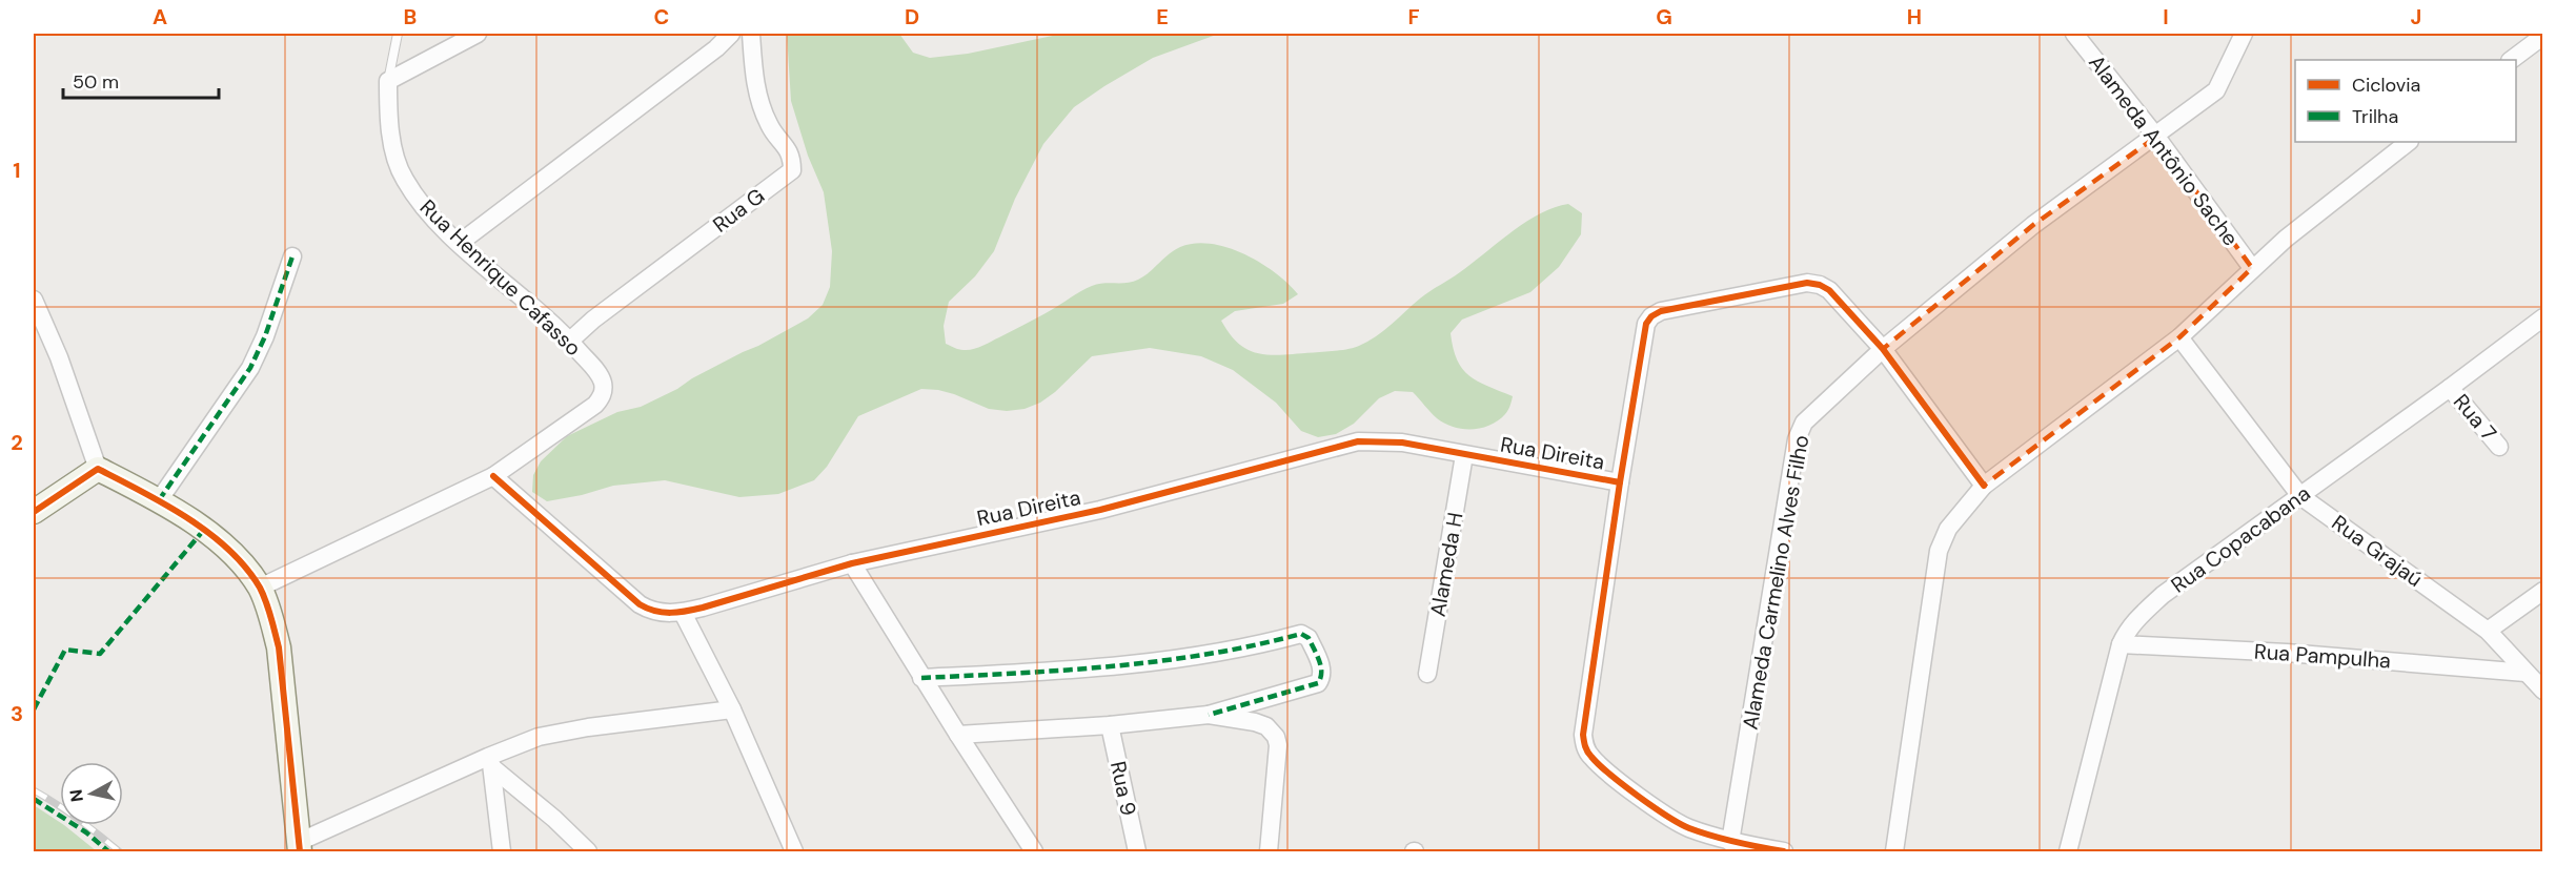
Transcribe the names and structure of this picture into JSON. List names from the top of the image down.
{
  "streets": {
    "street": [
      "Alameda Antônio Sache",
      "Rua G",
      "Rua Henrique Cafasso",
      "Rua 7",
      "Rua Direita",
      "Rua Copacabana",
      "Rua Grajaú",
      "Alameda H",
      "Alameda Carmelino Alves Filho",
      "Rua Pampulha",
      "Rua 9"
    ]
  },
  "crossings": [
    ["Alameda Antônio Sache", "Alameda Carmelino Alves Filho"],
    ["Rua G", "Rua Henrique Cafasso"],
    ["Rua Henrique Cafasso", "Rua Direita"],
    ["Rua 7", "Rua Copacabana"],
    ["Rua Direita", "Alameda H"],
    ["Rua Copacabana", "Rua Grajaú"],
    ["Rua Copacabana", "Rua Pampulha"],
    ["Rua Grajaú", "Rua Pampulha"]
  ],
  "legend": ["Ciclovia", "Trilha"],
  "scale_bar": "50 m",
  "north": "left",
  "grid": {
    "columns": [
      "A",
      "B",
      "C",
      "D",
      "E",
      "F",
      "G",
      "H",
      "I",
      "J"
    ],
    "rows": ["1", "2", "3"]
  }
}
